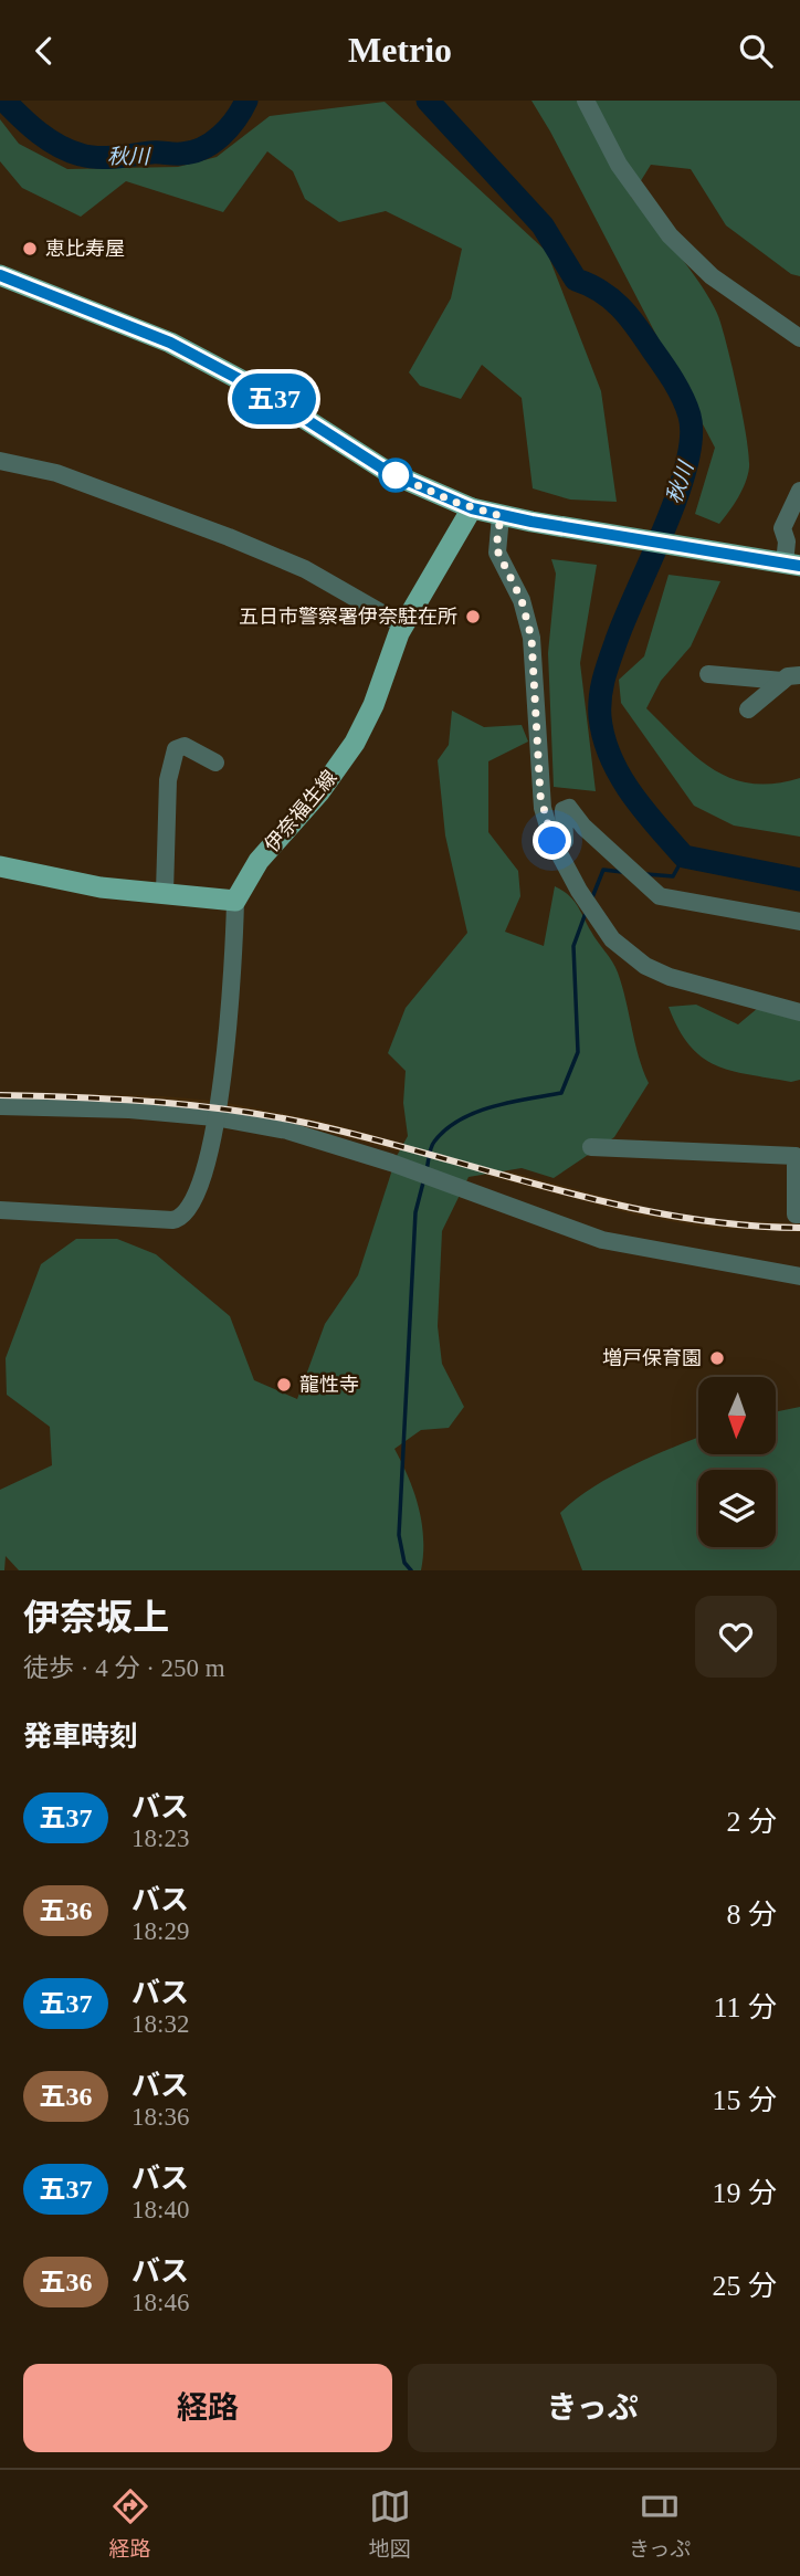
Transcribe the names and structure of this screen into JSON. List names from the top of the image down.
{
  "streets": {
    "main road": ["伊奈福生線"]
  },
  "water": ["秋川"],
  "places": [
    "恵比寿屋",
    "五日市警察署伊奈駐在所",
    "増戸保育園",
    "龍性寺"
  ],
  "lines": ["bus line 五37"],
  "north": "bottom",
  "page": {
    "header": "Metrio",
    "on_map": "五37",
    "heading": [
      ["伊奈坂上", "徒歩 · 4 分 · 250 m"],
      "発車時刻"
    ],
    "list": [
      {
        "mark": "五37",
        "name": "バス",
        "note": "18:23",
        "value": "2 分"
      },
      {
        "mark": "五36",
        "name": "バス",
        "note": "18:29",
        "value": "8 分"
      },
      {
        "mark": "五37",
        "name": "バス",
        "note": "18:32",
        "value": "11 分"
      },
      {
        "mark": "五36",
        "name": "バス",
        "note": "18:36",
        "value": "15 分"
      },
      {
        "mark": "五37",
        "name": "バス",
        "note": "18:40",
        "value": "19 分"
      },
      {
        "mark": "五36",
        "name": "バス",
        "note": "18:46",
        "value": "25 分"
      }
    ],
    "buttons": ["経路", "きっぷ"],
    "tabs": ["経路", "地図", "きっぷ"]
  }
}
